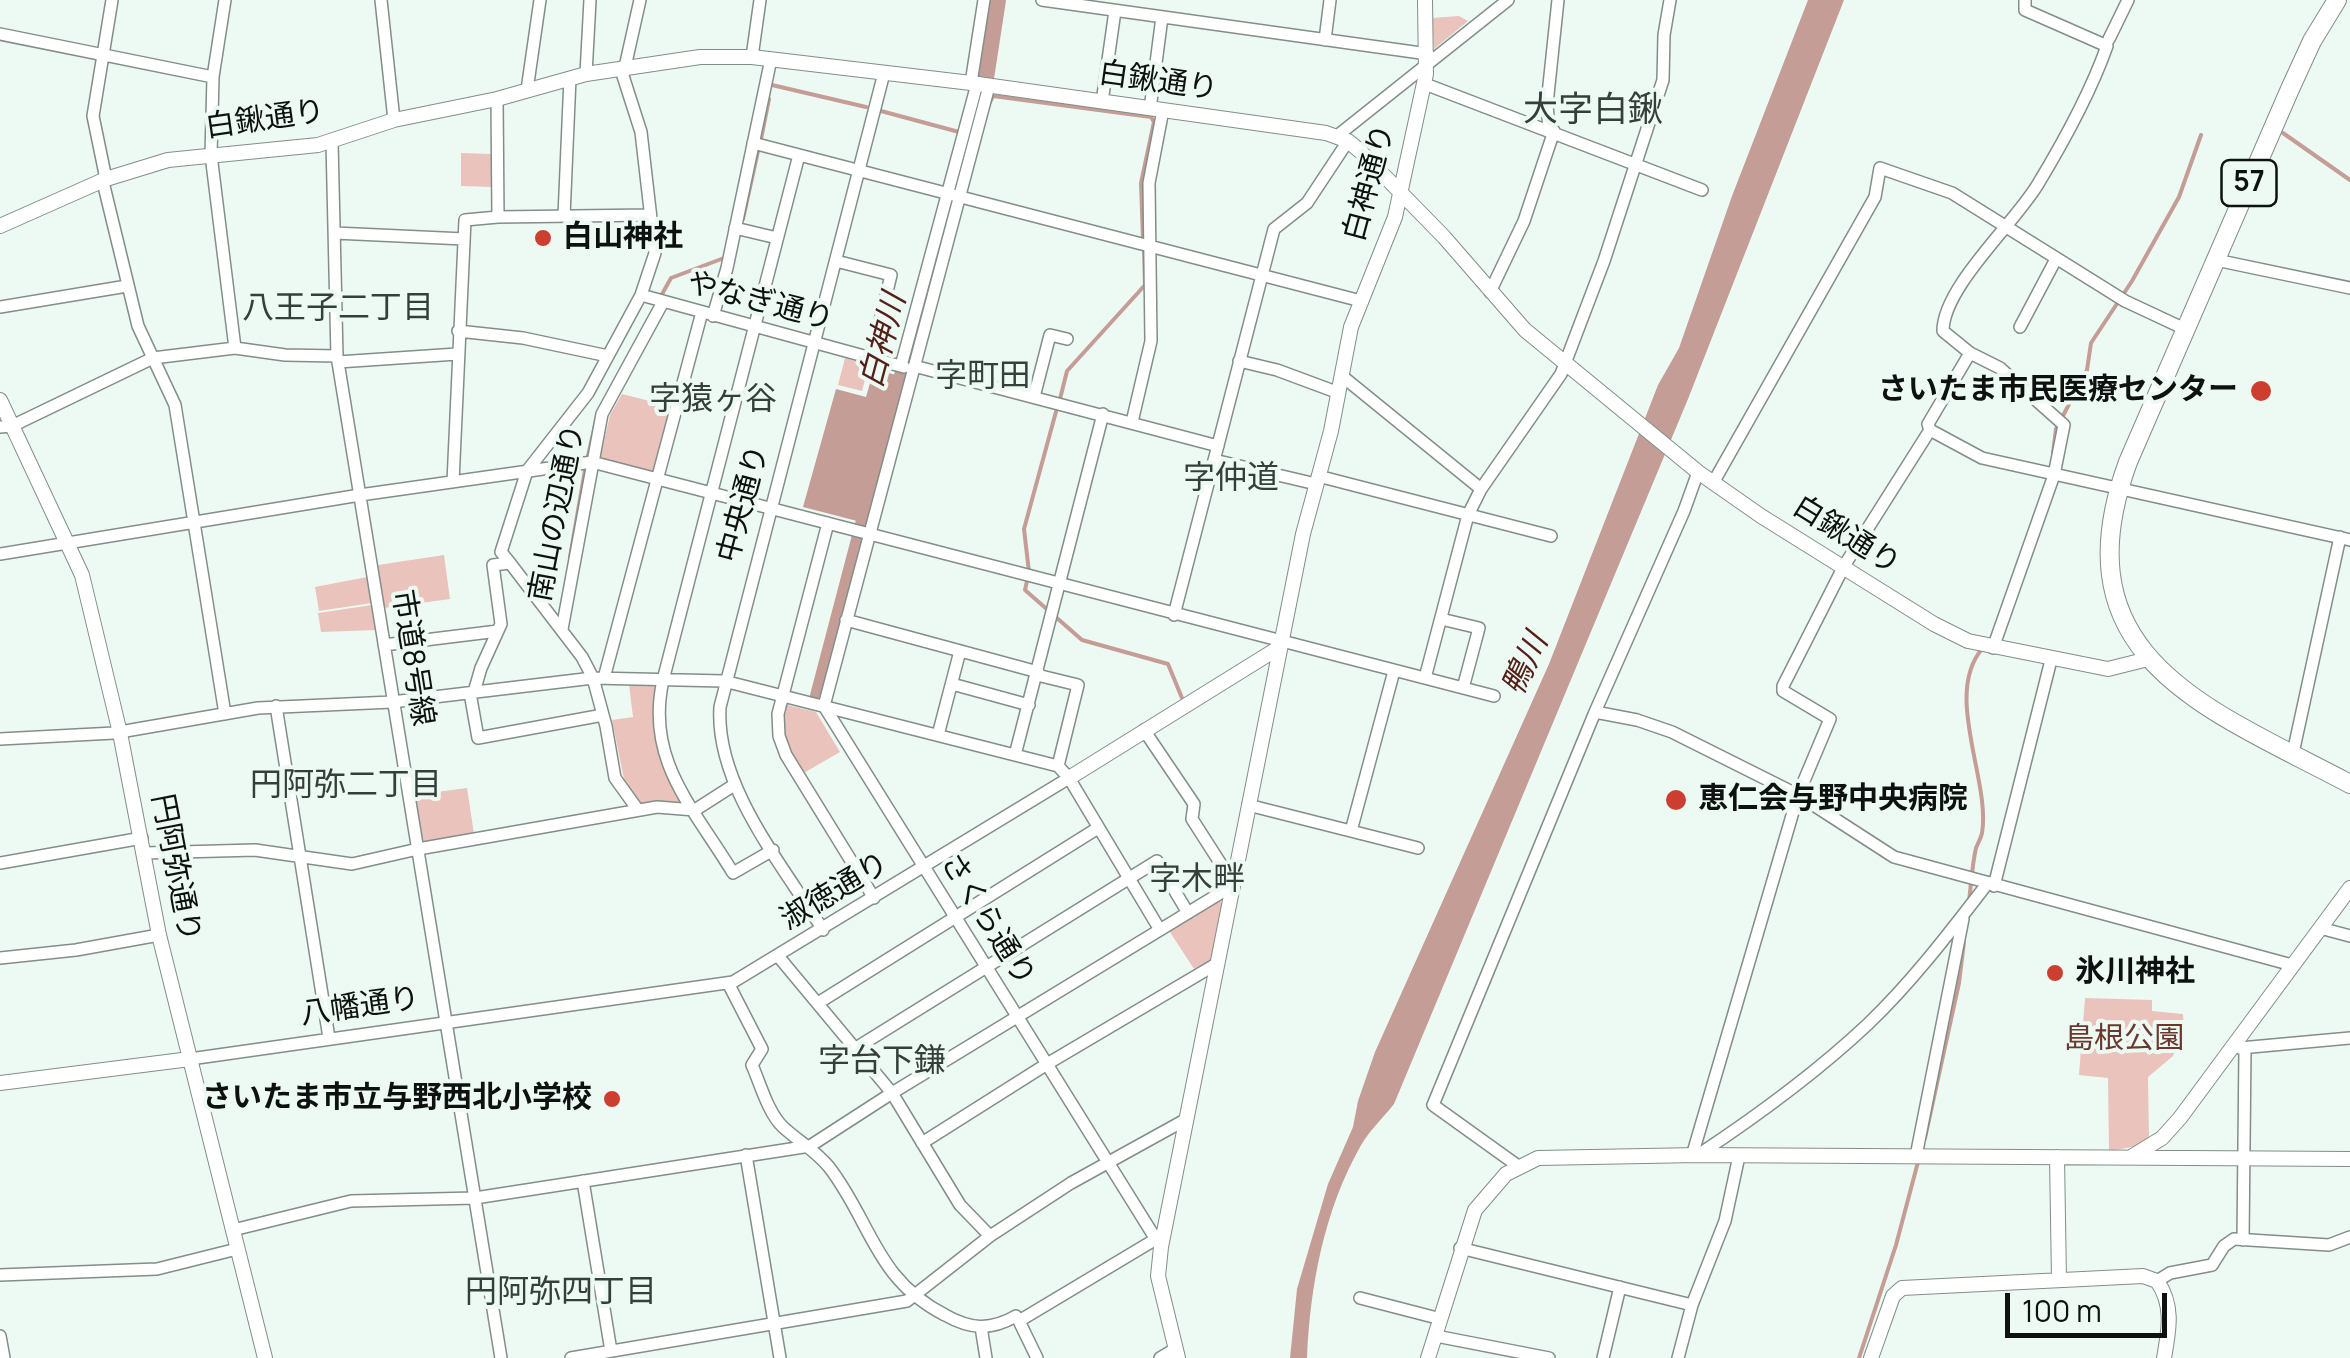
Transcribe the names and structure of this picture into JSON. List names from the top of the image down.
{
  "streets": {
    "main road": ["57"],
    "street": [
      "白鍬通り",
      "白神通り",
      "やなぎ通り",
      "中央通り",
      "南山の辺通り",
      "市道8号線",
      "円阿弥通り",
      "淑徳通り",
      "さくら通り",
      "八幡通り"
    ]
  },
  "crossings": [
    ["白鍬通り", "白神通り"],
    ["白鍬通り", "57"],
    ["白鍬通り", "中央通り"],
    ["白鍬通り", "市道8号線"],
    ["白神通り", "さくら通り"],
    ["やなぎ通り", "中央通り"],
    ["やなぎ通り", "南山の辺通り"],
    ["中央通り", "淑徳通り"],
    ["市道8号線", "八幡通り"],
    ["円阿弥通り", "八幡通り"],
    ["淑徳通り", "さくら通り"],
    ["淑徳通り", "八幡通り"]
  ],
  "districts": [
    "大字白鍬",
    "八王子二丁目",
    "字町田",
    "字猿ヶ谷",
    "字仲道",
    "円阿弥二丁目",
    "字木畔",
    "字台下鎌",
    "円阿弥四丁目"
  ],
  "water": ["白神川", "鴨川"],
  "parks": ["島根公園"],
  "places": [
    "白山神社",
    "さいたま市民医療センター",
    "恵仁会与野中央病院",
    "氷川神社",
    "さいたま市立与野西北小学校"
  ],
  "scale_bar": "100 m"
}
